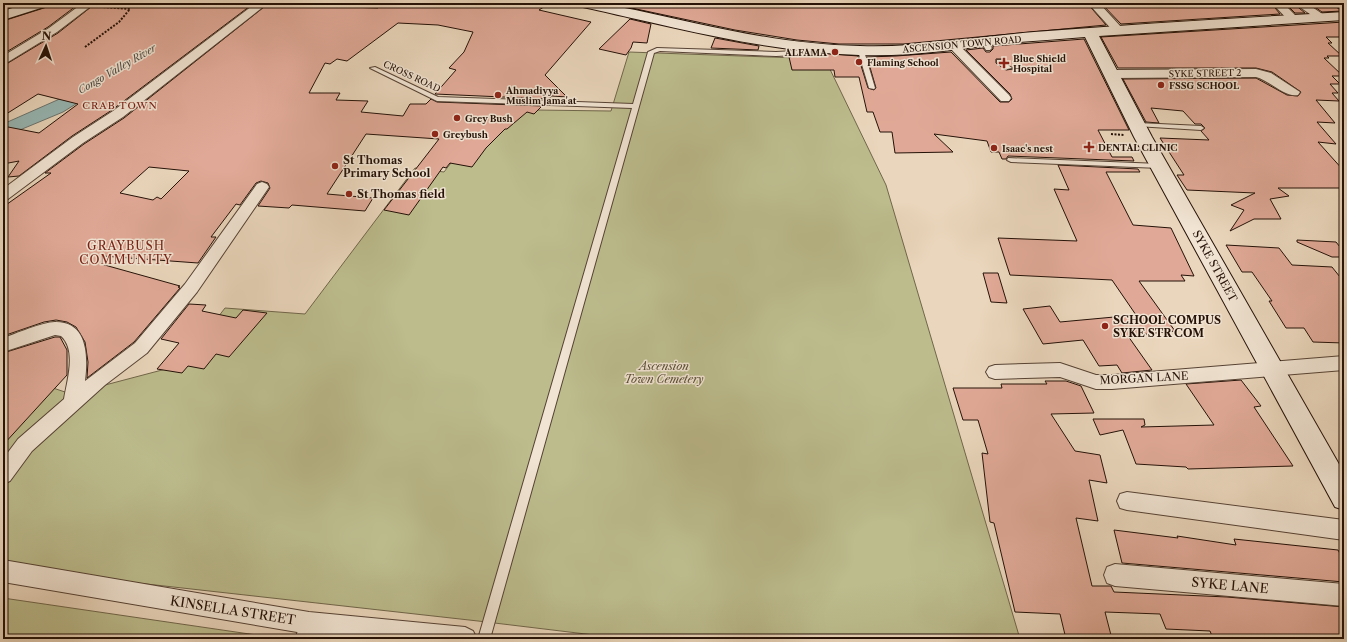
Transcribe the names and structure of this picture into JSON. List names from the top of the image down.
{
  "streets": {
    "main road": ["ASCENSION TOWN ROAD", "SYKE STREET"],
    "street": [
      "SYKE STREET 2",
      "MORGAN LANE",
      "SYKE LANE",
      "KINSELLA STREET"
    ],
    "lane": ["CROSS ROAD"]
  },
  "crossings": [
    ["ASCENSION TOWN ROAD", "SYKE STREET"],
    ["SYKE STREET 2", "SYKE STREET"],
    ["SYKE STREET", "MORGAN LANE"]
  ],
  "districts": ["CRAB TOWN", "GRAYBUSH COMMUNITY"],
  "water": ["Congo Valley River"],
  "parks": ["Ascension Town Cemetery"],
  "places": {
    "other": [
      "ALFAMA",
      "Flaming School",
      "FSSG SCHOOL",
      "Ahmadiyya Muslim Jama'at",
      "Grey Bush",
      "Greybush",
      "Isaac's nest",
      "St Thomas Primary School",
      "St Thomas field",
      "SCHOOL COMPUS SYKE STR COM"
    ],
    "health": ["Blue Shield Hospital", "DENTAL CLINIC"]
  },
  "north": "top"
}
